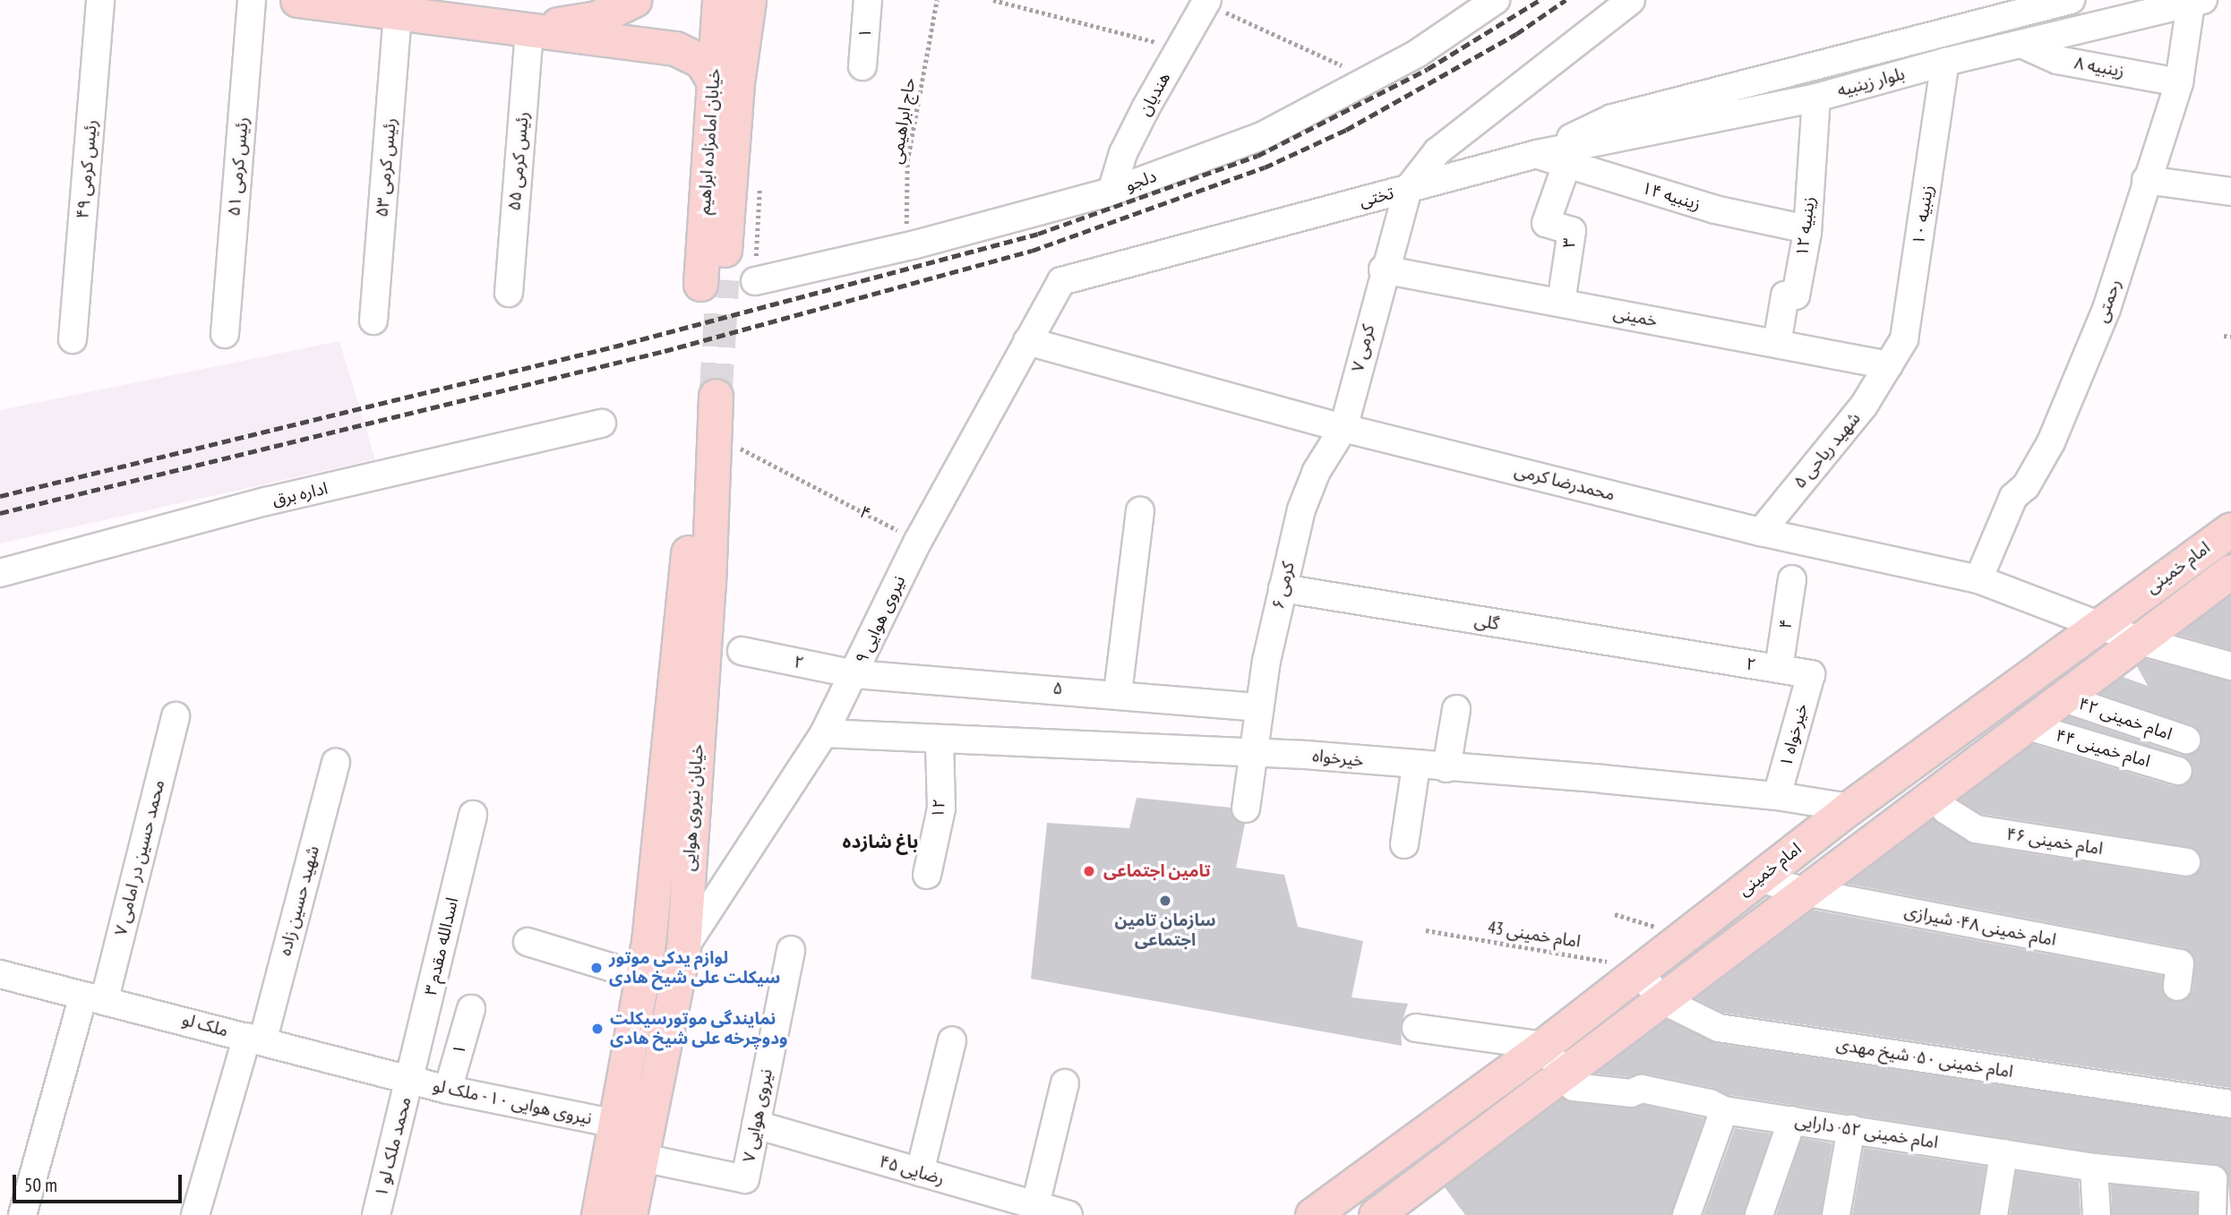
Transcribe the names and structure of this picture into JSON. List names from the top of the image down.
{
  "streets": {
    "main road": ["خیابان امامزاده ابراهیم", "امام خمینی", "خیابان نیروی هوایی"],
    "street": [
      "۱",
      "زینبیه ۸",
      "بلوار زینبیه",
      "هندیان",
      "رئیس کرمی ۵۵",
      "رئیس کرمی ۵۱",
      "رئیس کرمی ۵۳",
      "رئیس کرمی ۴۹",
      "دلجو",
      "زینبیه ۱۴",
      "تختی",
      "زینبیه ۱۰",
      "زینبیه ۱۲",
      "۳",
      "رحمتی",
      "خمینی",
      "کرمی ۷",
      "۵ شهید ریاحی",
      "محمدرضا کرمی",
      "اداره برق",
      "۴",
      "کرمی ۶",
      "نیروی هوایی ۹",
      "گلی",
      "۲",
      "۵",
      "امام خمینی ۴۲",
      "خیرخواه ۱",
      "امام خمینی ۴۴",
      "خیرخواه",
      "۱۲",
      "امام خمینی ۴۶",
      "۷ محمد حسین در امامی",
      "شهید حسین زاده",
      "امام خمینی ۴۸- شیرازی",
      "۳ اسدالله مقدم",
      "ملک لو",
      "امام خمینی ۵۰- شیخ مهدی",
      "نیروی هوایی ۱۰ - ملک لو",
      "نیروی هوایی ۷",
      "امام خمینی ۵۲- دارایی",
      "۱ محمد ملک لو",
      "رضایی ۴۵"
    ],
    "path": ["حاج ابراهیمی", "امام خمینی 43"]
  },
  "crossings": [
    ["۱", "نیروی هوایی ۱۰ - ملک لو"],
    ["زینبیه ۸", "بلوار زینبیه"],
    ["زینبیه ۸", "رحمتی"],
    ["بلوار زینبیه", "زینبیه ۱۴"],
    ["بلوار زینبیه", "تختی"],
    ["بلوار زینبیه", "زینبیه ۱۰"],
    ["بلوار زینبیه", "زینبیه ۱۲"],
    ["بلوار زینبیه", "رحمتی"],
    ["بلوار زینبیه", "کرمی ۷"],
    ["هندیان", "دلجو"],
    ["حاج ابراهیمی", "دلجو"],
    ["زینبیه ۱۴", "زینبیه ۱۲"],
    ["زینبیه ۱۴", "۳"],
    ["تختی", "کرمی ۷"],
    ["تختی", "نیروی هوایی ۹"],
    ["زینبیه ۱۰", "خمینی"],
    ["زینبیه ۱۰", "۵ شهید ریاحی"],
    ["زینبیه ۱۲", "خمینی"],
    ["۳", "خمینی"],
    ["رحمتی", "محمدرضا کرمی"],
    ["خمینی", "کرمی ۷"],
    ["خمینی", "۵ شهید ریاحی"],
    ["کرمی ۷", "محمدرضا کرمی"],
    ["کرمی ۷", "کرمی ۶"],
    ["۵ شهید ریاحی", "محمدرضا کرمی"],
    ["محمدرضا کرمی", "امام خمینی"],
    ["محمدرضا کرمی", "کرمی ۶"],
    ["محمدرضا کرمی", "نیروی هوایی ۹"],
    ["۴", "نیروی هوایی ۹"],
    ["۴", "۲"],
    ["۴", "خیابان نیروی هوایی"],
    ["امام خمینی", "امام خمینی ۴۲"],
    ["امام خمینی", "امام خمینی ۴۴"],
    ["امام خمینی", "خیرخواه"],
    ["امام خمینی", "امام خمینی ۴۶"],
    ["امام خمینی", "امام خمینی ۴۸- شیرازی"],
    ["امام خمینی", "امام خمینی 43"],
    ["امام خمینی", "امام خمینی ۵۰- شیخ مهدی"],
    ["امام خمینی", "امام خمینی ۵۲- دارایی"],
    ["کرمی ۶", "گلی"],
    ["کرمی ۶", "۵"],
    ["کرمی ۶", "خیرخواه"],
    ["نیروی هوایی ۹", "۲"],
    ["نیروی هوایی ۹", "۵"],
    ["نیروی هوایی ۹", "خیرخواه"],
    ["نیروی هوایی ۹", "خیابان نیروی هوایی"],
    ["گلی", "۲"],
    ["۲", "۵"],
    ["۲", "خیرخواه ۱"],
    ["خیرخواه ۱", "خیرخواه"],
    ["خیرخواه", "۱۲"],
    ["خیابان نیروی هوایی", "نیروی هوایی ۱۰ - ملک لو"],
    ["خیابان نیروی هوایی", "نیروی هوایی ۷"],
    ["۷ محمد حسین در امامی", "ملک لو"],
    ["شهید حسین زاده", "ملک لو"],
    ["امام خمینی 43", "امام خمینی ۵۰- شیخ مهدی"],
    ["۳ اسدالله مقدم", "ملک لو"],
    ["۳ اسدالله مقدم", "نیروی هوایی ۱۰ - ملک لو"],
    ["۳ اسدالله مقدم", "۱ محمد ملک لو"],
    ["ملک لو", "نیروی هوایی ۱۰ - ملک لو"],
    ["ملک لو", "۱ محمد ملک لو"],
    ["نیروی هوایی ۱۰ - ملک لو", "۱ محمد ملک لو"],
    ["نیروی هوایی ۷", "رضایی ۴۵"]
  ],
  "districts": ["باغ شازده"],
  "places": [
    "تامین اجتماعی",
    "سازمان تامین اجتماعی",
    "لوازم یدکی موتور سیکلت علی شیخ هادی",
    "نمایندگی موتورسیکلت ودوچرخه علی شیخ هادی"
  ],
  "scale_bar": "50 m"
}
